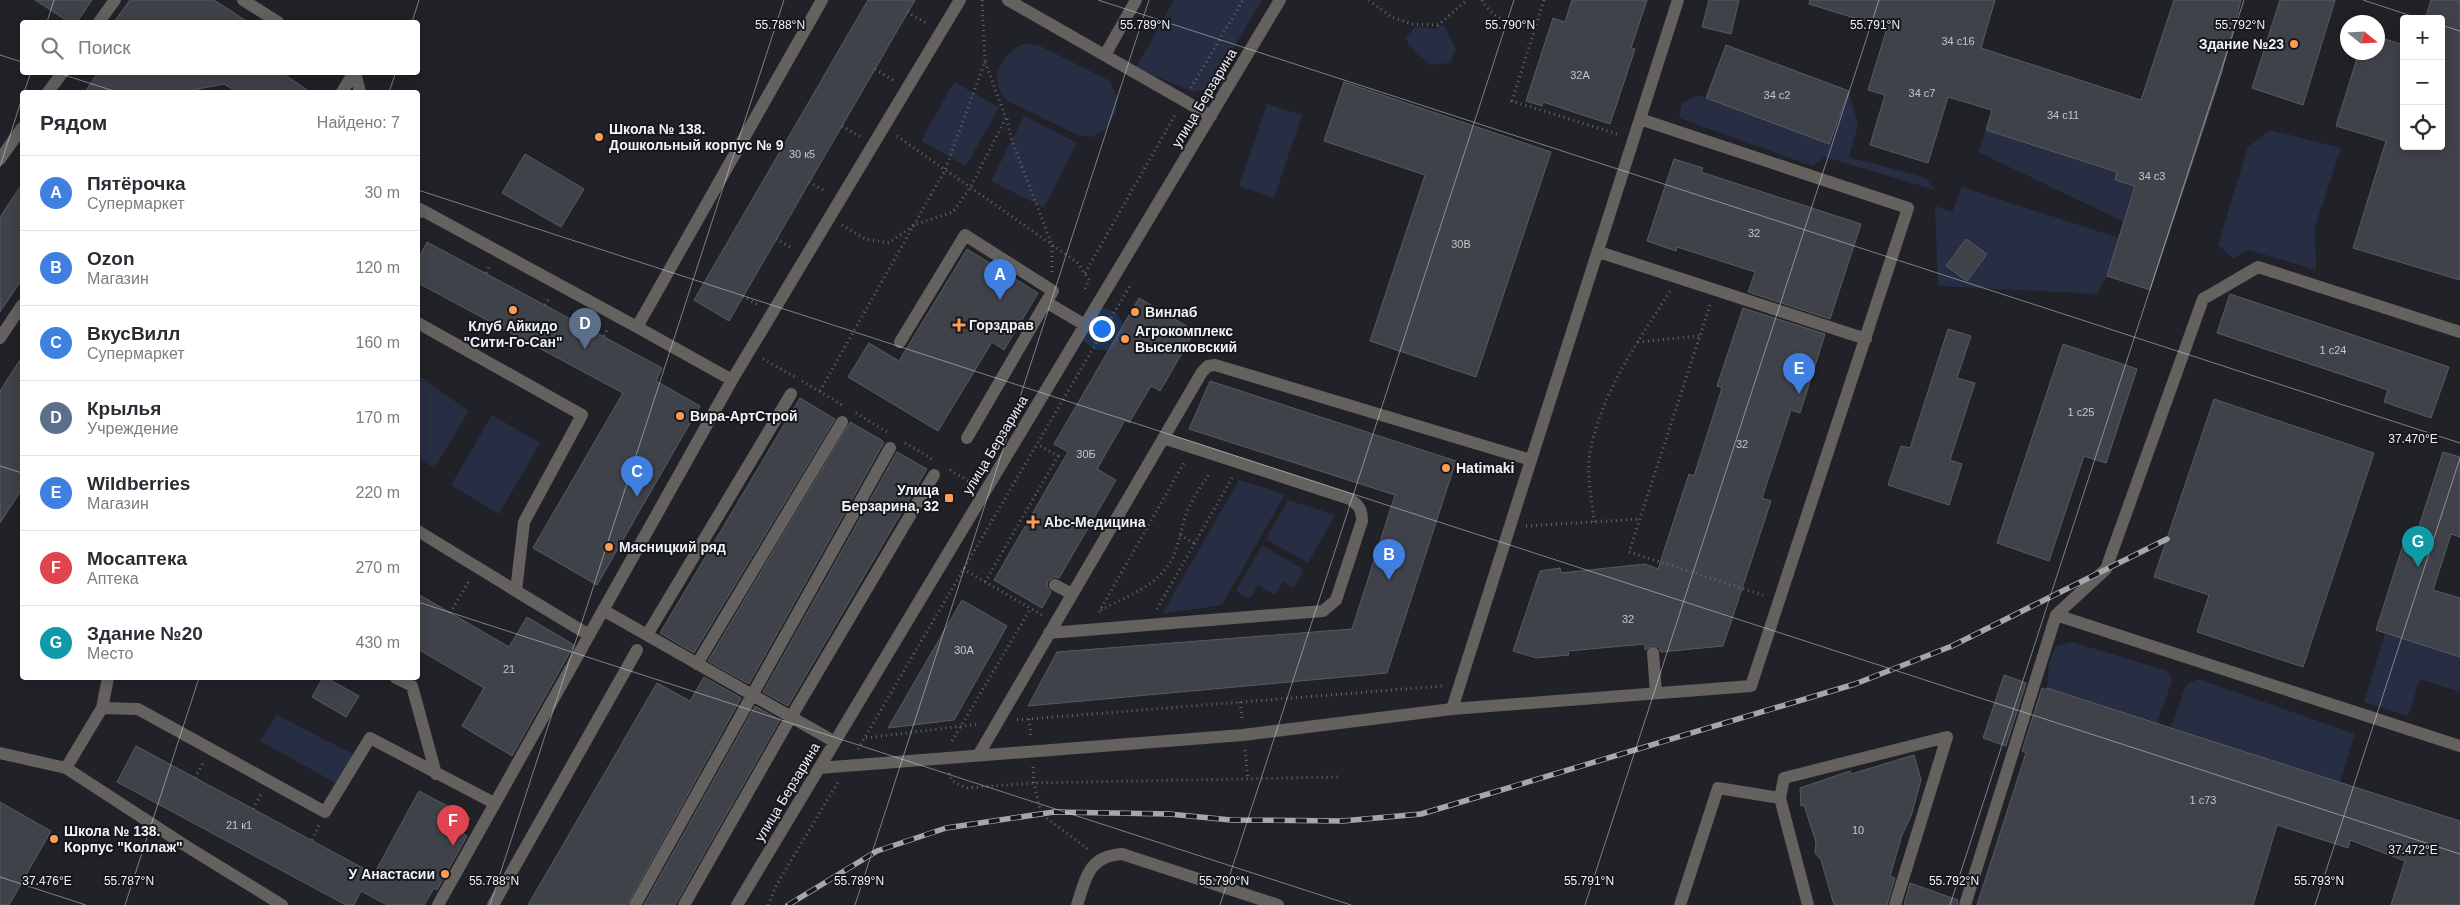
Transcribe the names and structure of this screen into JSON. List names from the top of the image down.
{
  "streets": {
    "street": ["улица Берзарина"]
  },
  "places": {
    "other": [
      "Здание №23",
      "Школа № 138. Дошкольный корпус № 9",
      "Клуб Айкидо \"Сити-Го-Сан\"",
      "Винлаб",
      "Агрокомплекс Выселковский",
      "Вира-АртСтрой",
      "Hatimaki",
      "Мясницкий ряд",
      "Школа № 138. Корпус \"Коллаж\"",
      "У Анастасии"
    ],
    "health": ["Горздрав", "Abc-Медицина"],
    "transit": ["Улица Берзарина, 32"]
  },
  "house_numbers": [
    "34 с16",
    "32А",
    "34 с7",
    "34 с2",
    "34 с11",
    "30 к5",
    "34 с3",
    "32",
    "30В",
    "1 с24",
    "1 с25",
    "32",
    "30Б",
    "32",
    "30А",
    "21",
    "1 с73",
    "21 к1",
    "10"
  ],
  "north": "right",
  "page": {
    "map_buttons": ["+", "−"],
    "search": "Поиск",
    "heading": ["Рядом", "Найдено: 7"],
    "list": [
      {
        "mark": "A",
        "name": "Пятёрочка",
        "note": "Супермаркет",
        "value": "30 m"
      },
      {
        "mark": "B",
        "name": "Ozon",
        "note": "Магазин",
        "value": "120 m"
      },
      {
        "mark": "C",
        "name": "ВкусВилл",
        "note": "Супермаркет",
        "value": "160 m"
      },
      {
        "mark": "D",
        "name": "Крылья",
        "note": "Учреждение",
        "value": "170 m"
      },
      {
        "mark": "E",
        "name": "Wildberries",
        "note": "Магазин",
        "value": "220 m"
      },
      {
        "mark": "F",
        "name": "Мосаптека",
        "note": "Аптека",
        "value": "270 m"
      },
      {
        "mark": "G",
        "name": "Здание №20",
        "note": "Место",
        "value": "430 m"
      }
    ],
    "pins": [
      "A",
      "D",
      "E",
      "C",
      "G",
      "B",
      "F"
    ]
  },
  "coordinates": [
    "55.788°N",
    "55.789°N",
    "55.790°N",
    "55.791°N",
    "55.792°N",
    "37.470°E",
    "37.472°E",
    "55.787°N",
    "55.793°N",
    "37.476°E"
  ]
}
